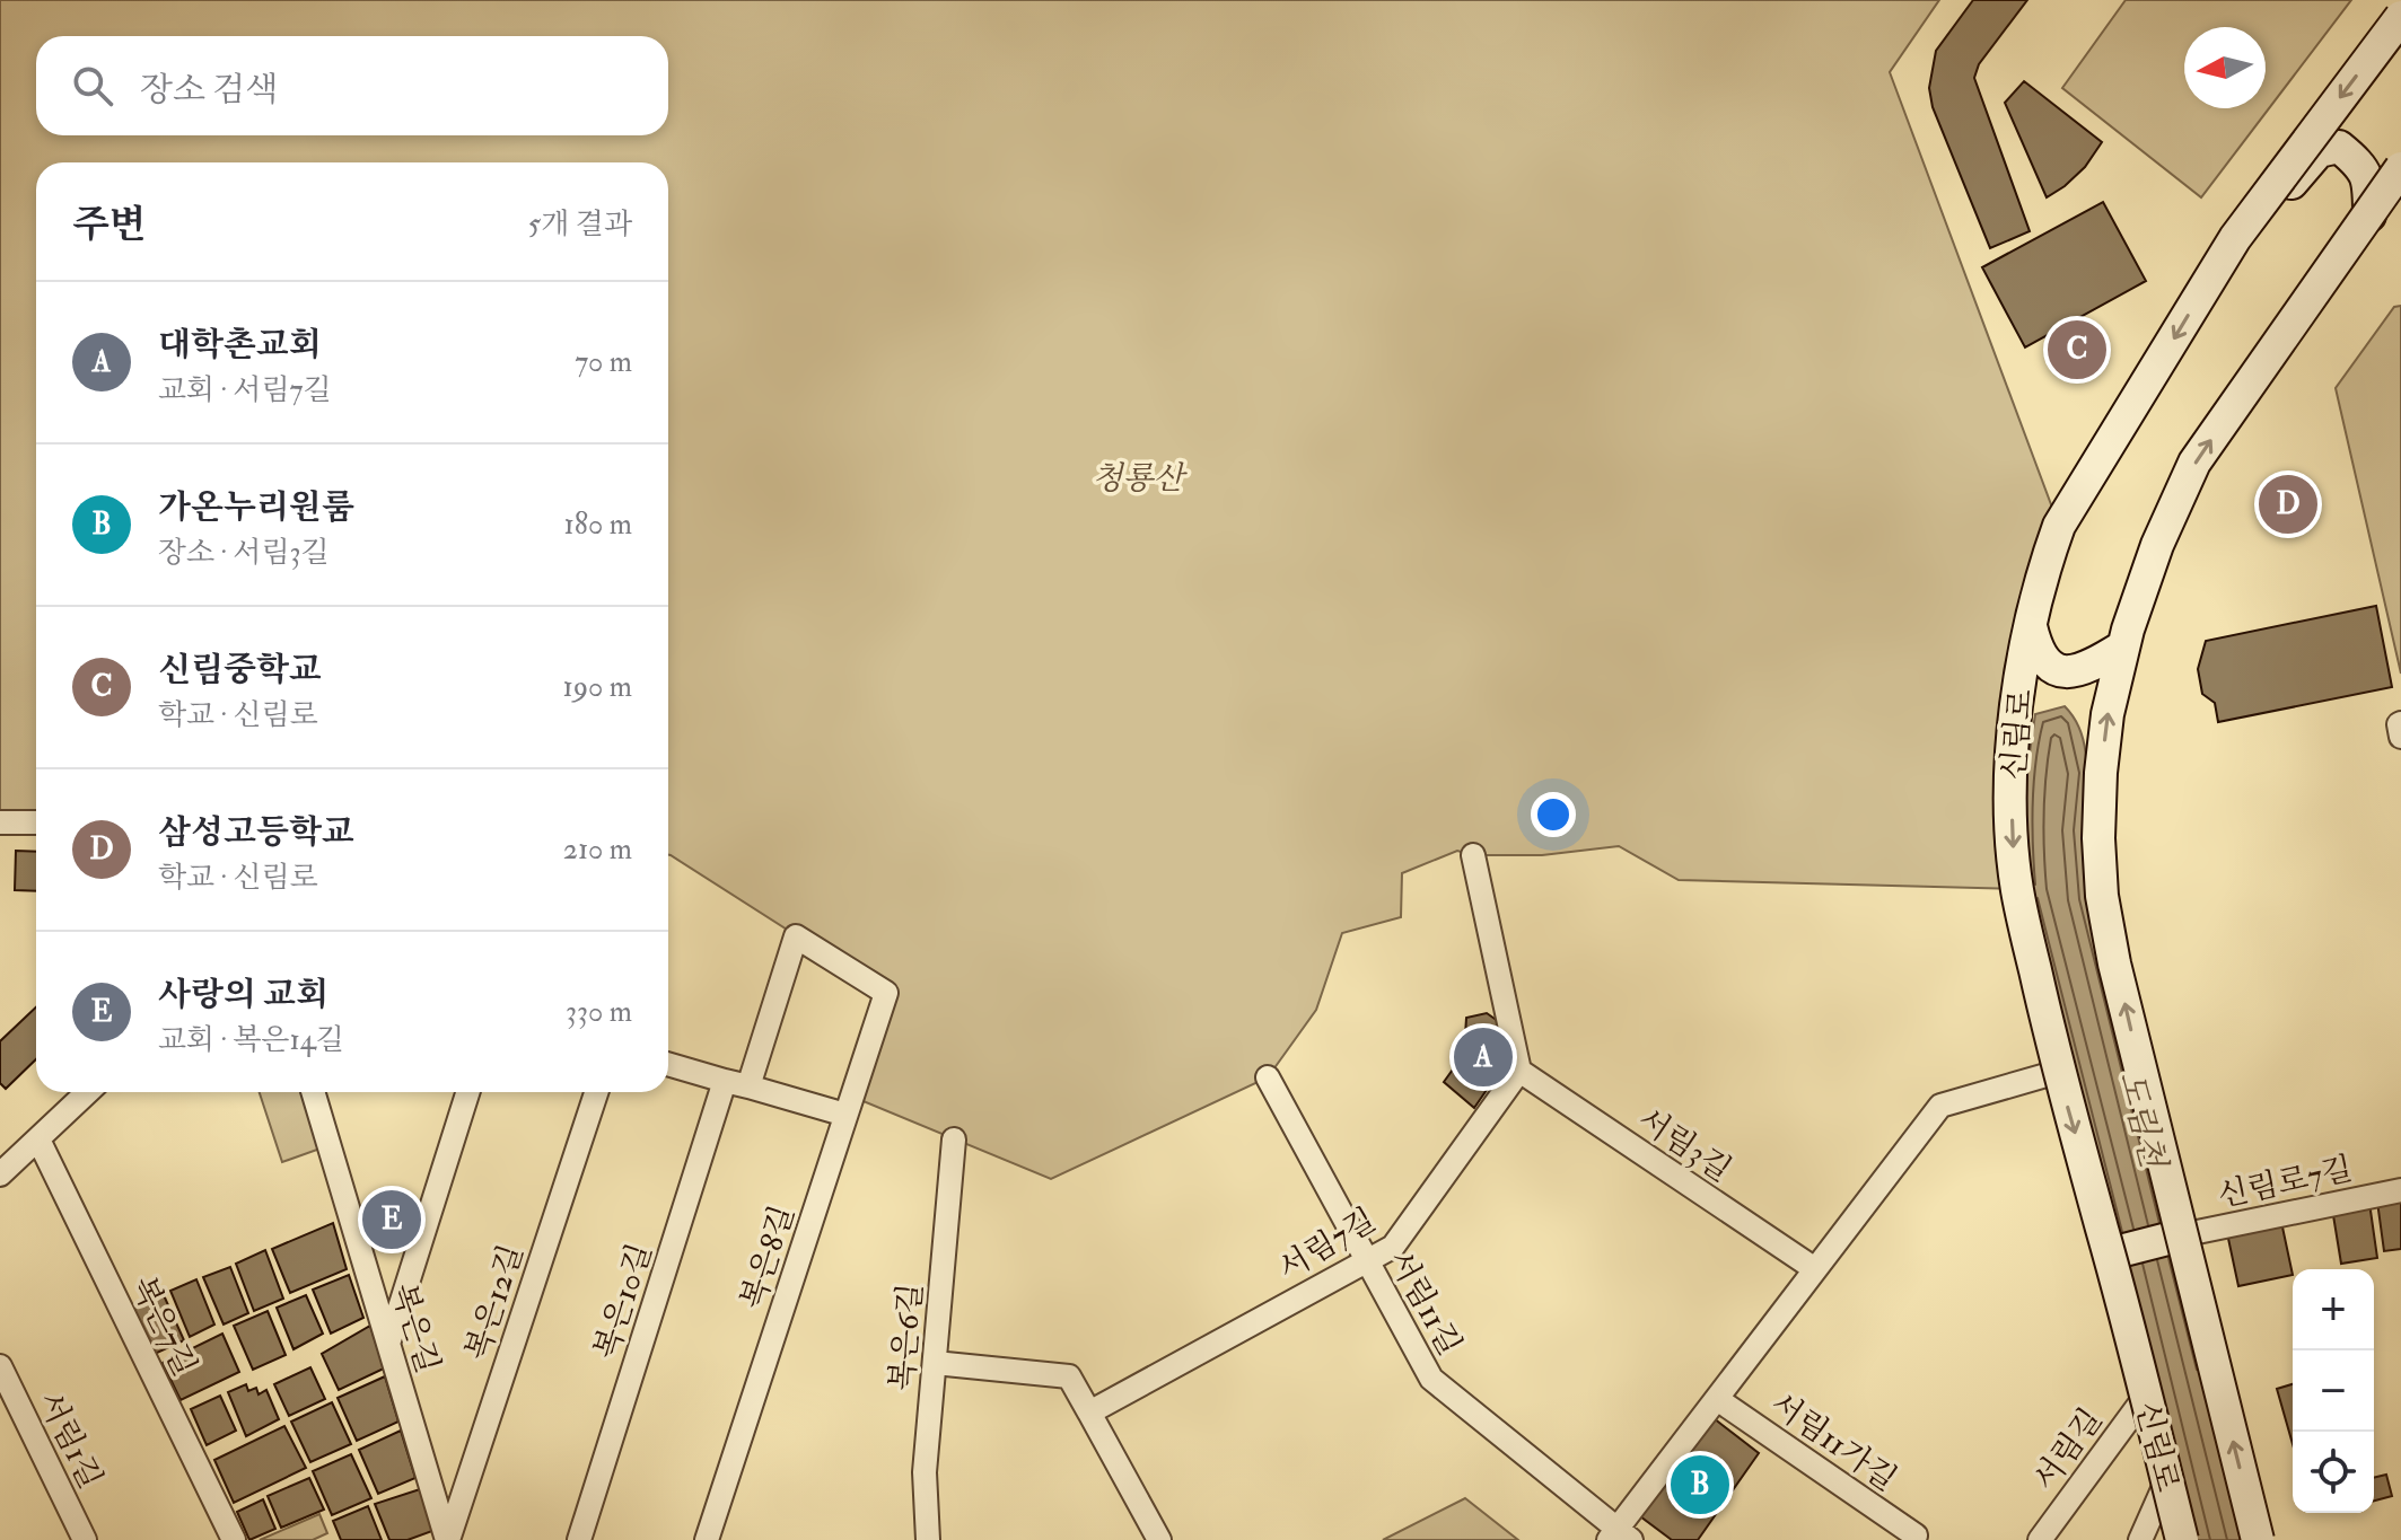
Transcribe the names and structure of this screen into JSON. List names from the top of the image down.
{
  "streets": {
    "main road": ["신림로"],
    "street": [
      "서림3길",
      "신림로7길",
      "서림7길",
      "복은8길",
      "복은10길",
      "복은12길",
      "서림11길",
      "복은7길",
      "복은길",
      "복은6길",
      "서림1길",
      "서림11가길",
      "서림길"
    ]
  },
  "crossings": [
    ["신림로", "서림길"],
    ["서림3길", "서림7길"],
    ["서림7길", "서림11길"],
    ["복은12길", "복은길"]
  ],
  "water": ["도림천"],
  "parks": ["청룡산"],
  "north": "left",
  "page": {
    "search": "장소 검색",
    "heading": ["주변", "5개 결과"],
    "list": [
      {
        "mark": "A",
        "name": "대학촌교회",
        "note": "교회 · 서림7길",
        "value": "70 m"
      },
      {
        "mark": "B",
        "name": "가온누리원룸",
        "note": "장소 · 서림3길",
        "value": "180 m"
      },
      {
        "mark": "C",
        "name": "신림중학교",
        "note": "학교 · 신림로",
        "value": "190 m"
      },
      {
        "mark": "D",
        "name": "삼성고등학교",
        "note": "학교 · 신림로",
        "value": "210 m"
      },
      {
        "mark": "E",
        "name": "사랑의 교회",
        "note": "교회 · 복은14길",
        "value": "330 m"
      }
    ],
    "pins": [
      "C",
      "D",
      "A",
      "E",
      "B"
    ],
    "map_buttons": ["+", "−"]
  }
}
